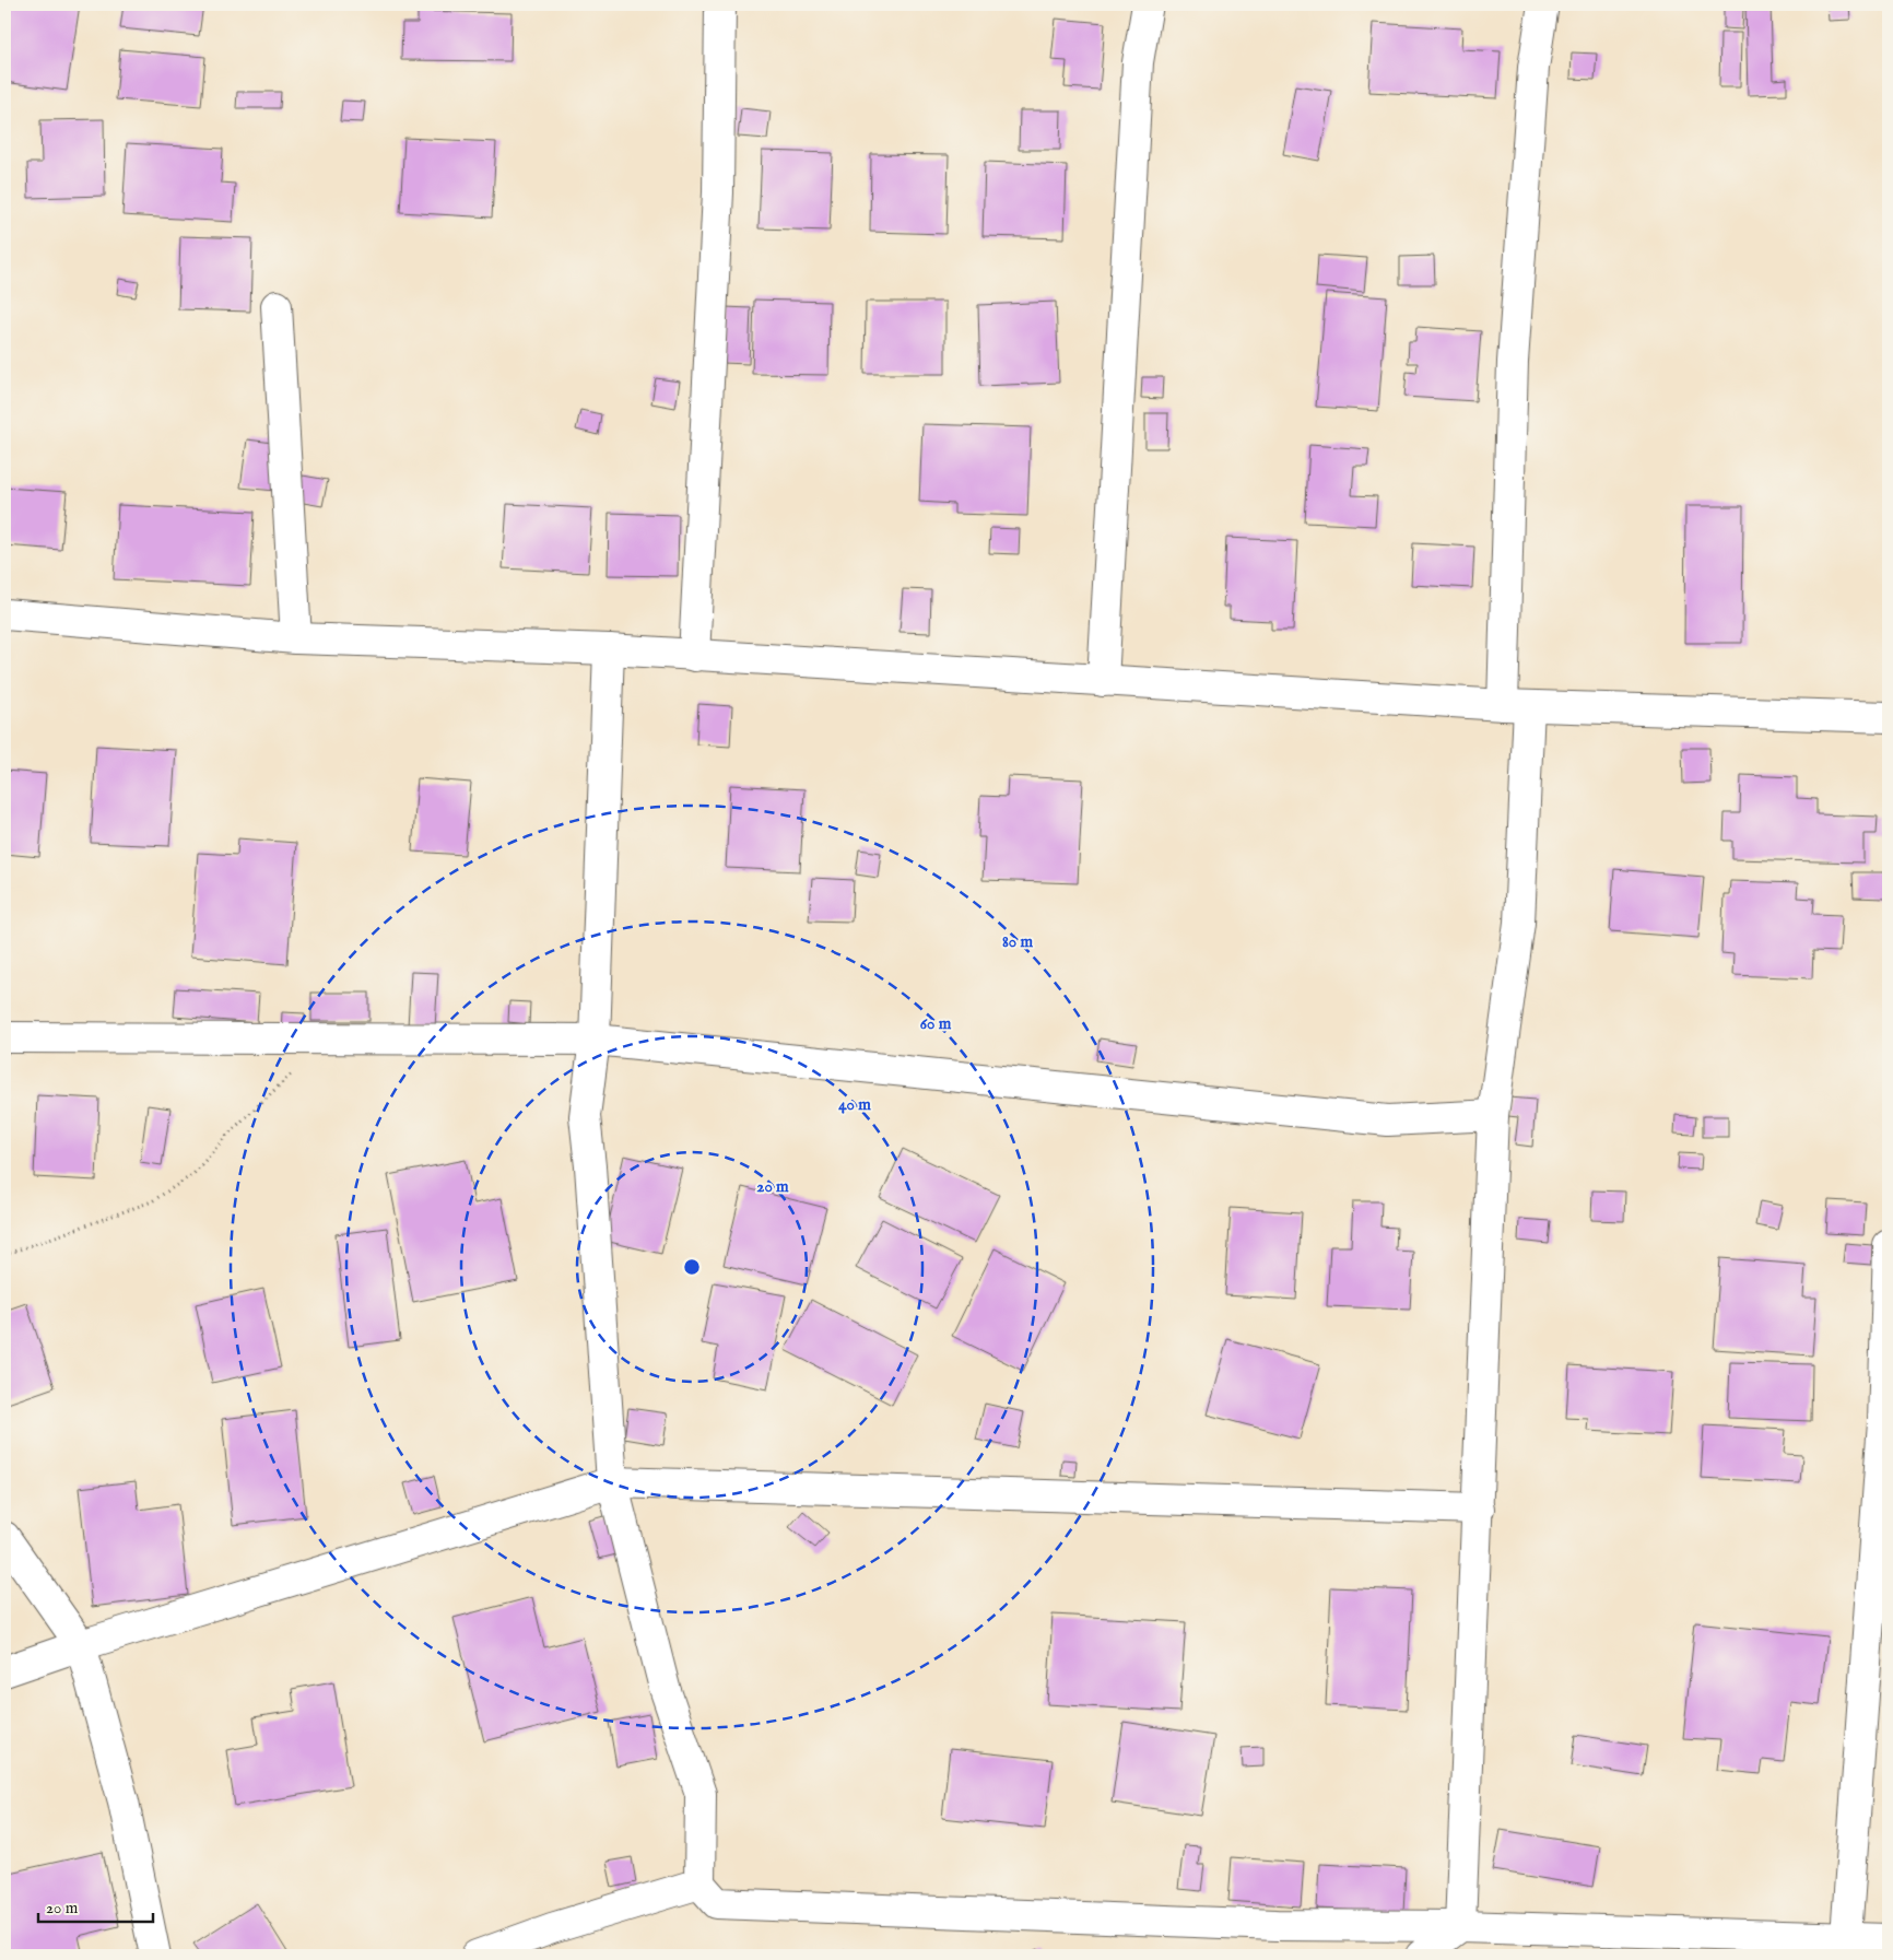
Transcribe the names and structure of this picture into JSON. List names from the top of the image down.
{
  "scale_bar": "20 m",
  "rings": [
    "80 m",
    "60 m",
    "40 m",
    "20 m"
  ]
}
